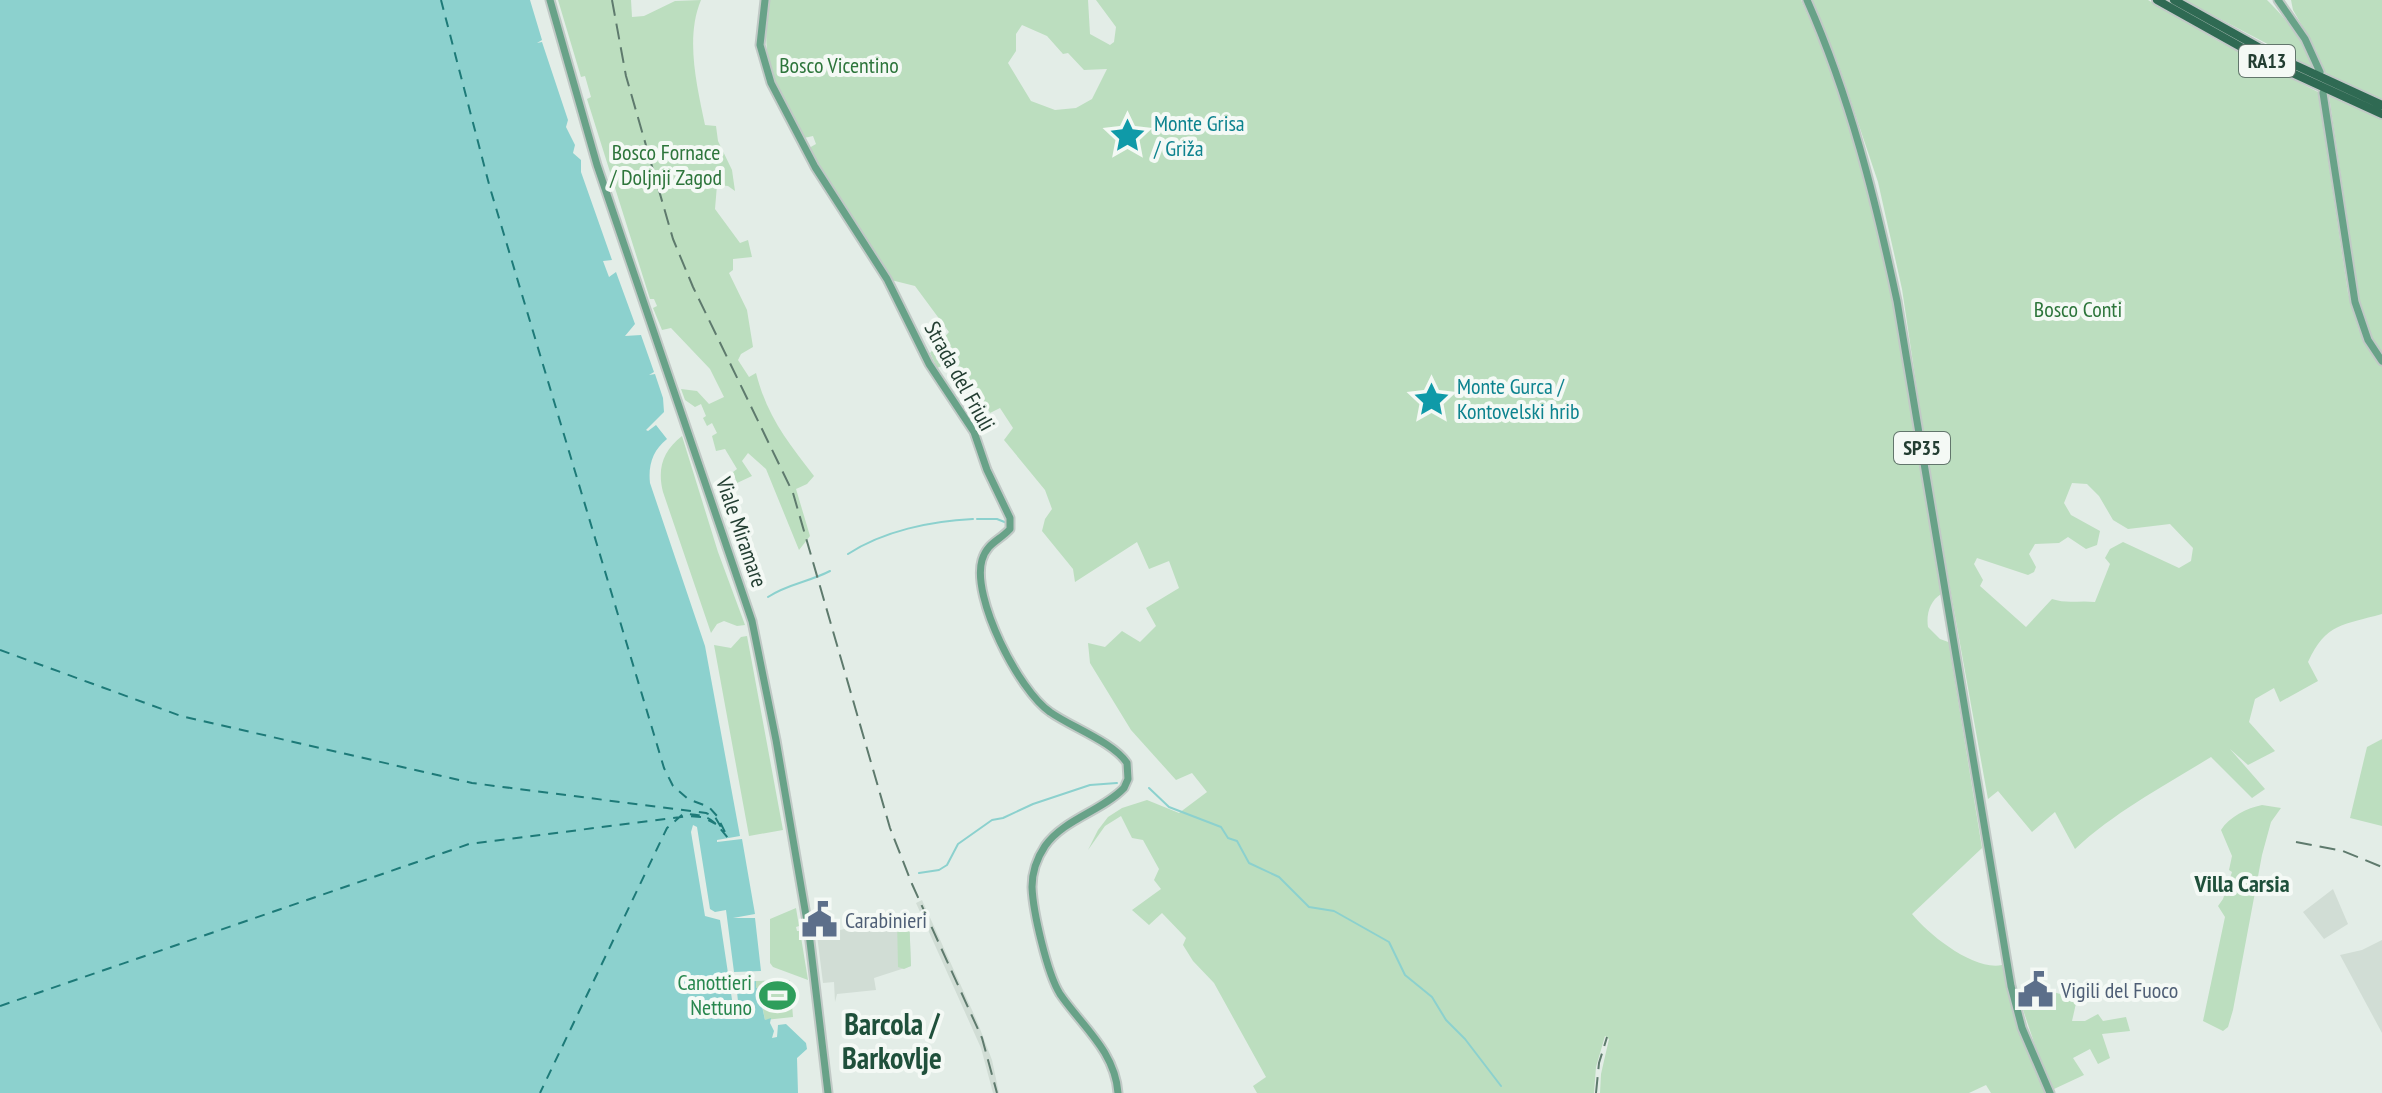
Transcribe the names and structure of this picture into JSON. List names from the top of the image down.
{
  "streets": {
    "highway": ["RA13"],
    "main road": ["Strada del Friuli", "SP35", "Viale Miramare"]
  },
  "districts": ["Villa Carsia", "Barcola / Barkovlje"],
  "parks": ["Bosco Vicentino", "Bosco Fornace / Doljnji Zagod", "Bosco Conti"],
  "places": {
    "place": ["Monte Grisa / Griža", "Monte Gurca / Kontovelski hrib"],
    "public building": ["Carabinieri", "Vigili del Fuoco"],
    "sports": ["Canottieri Nettuno"]
  }
}
